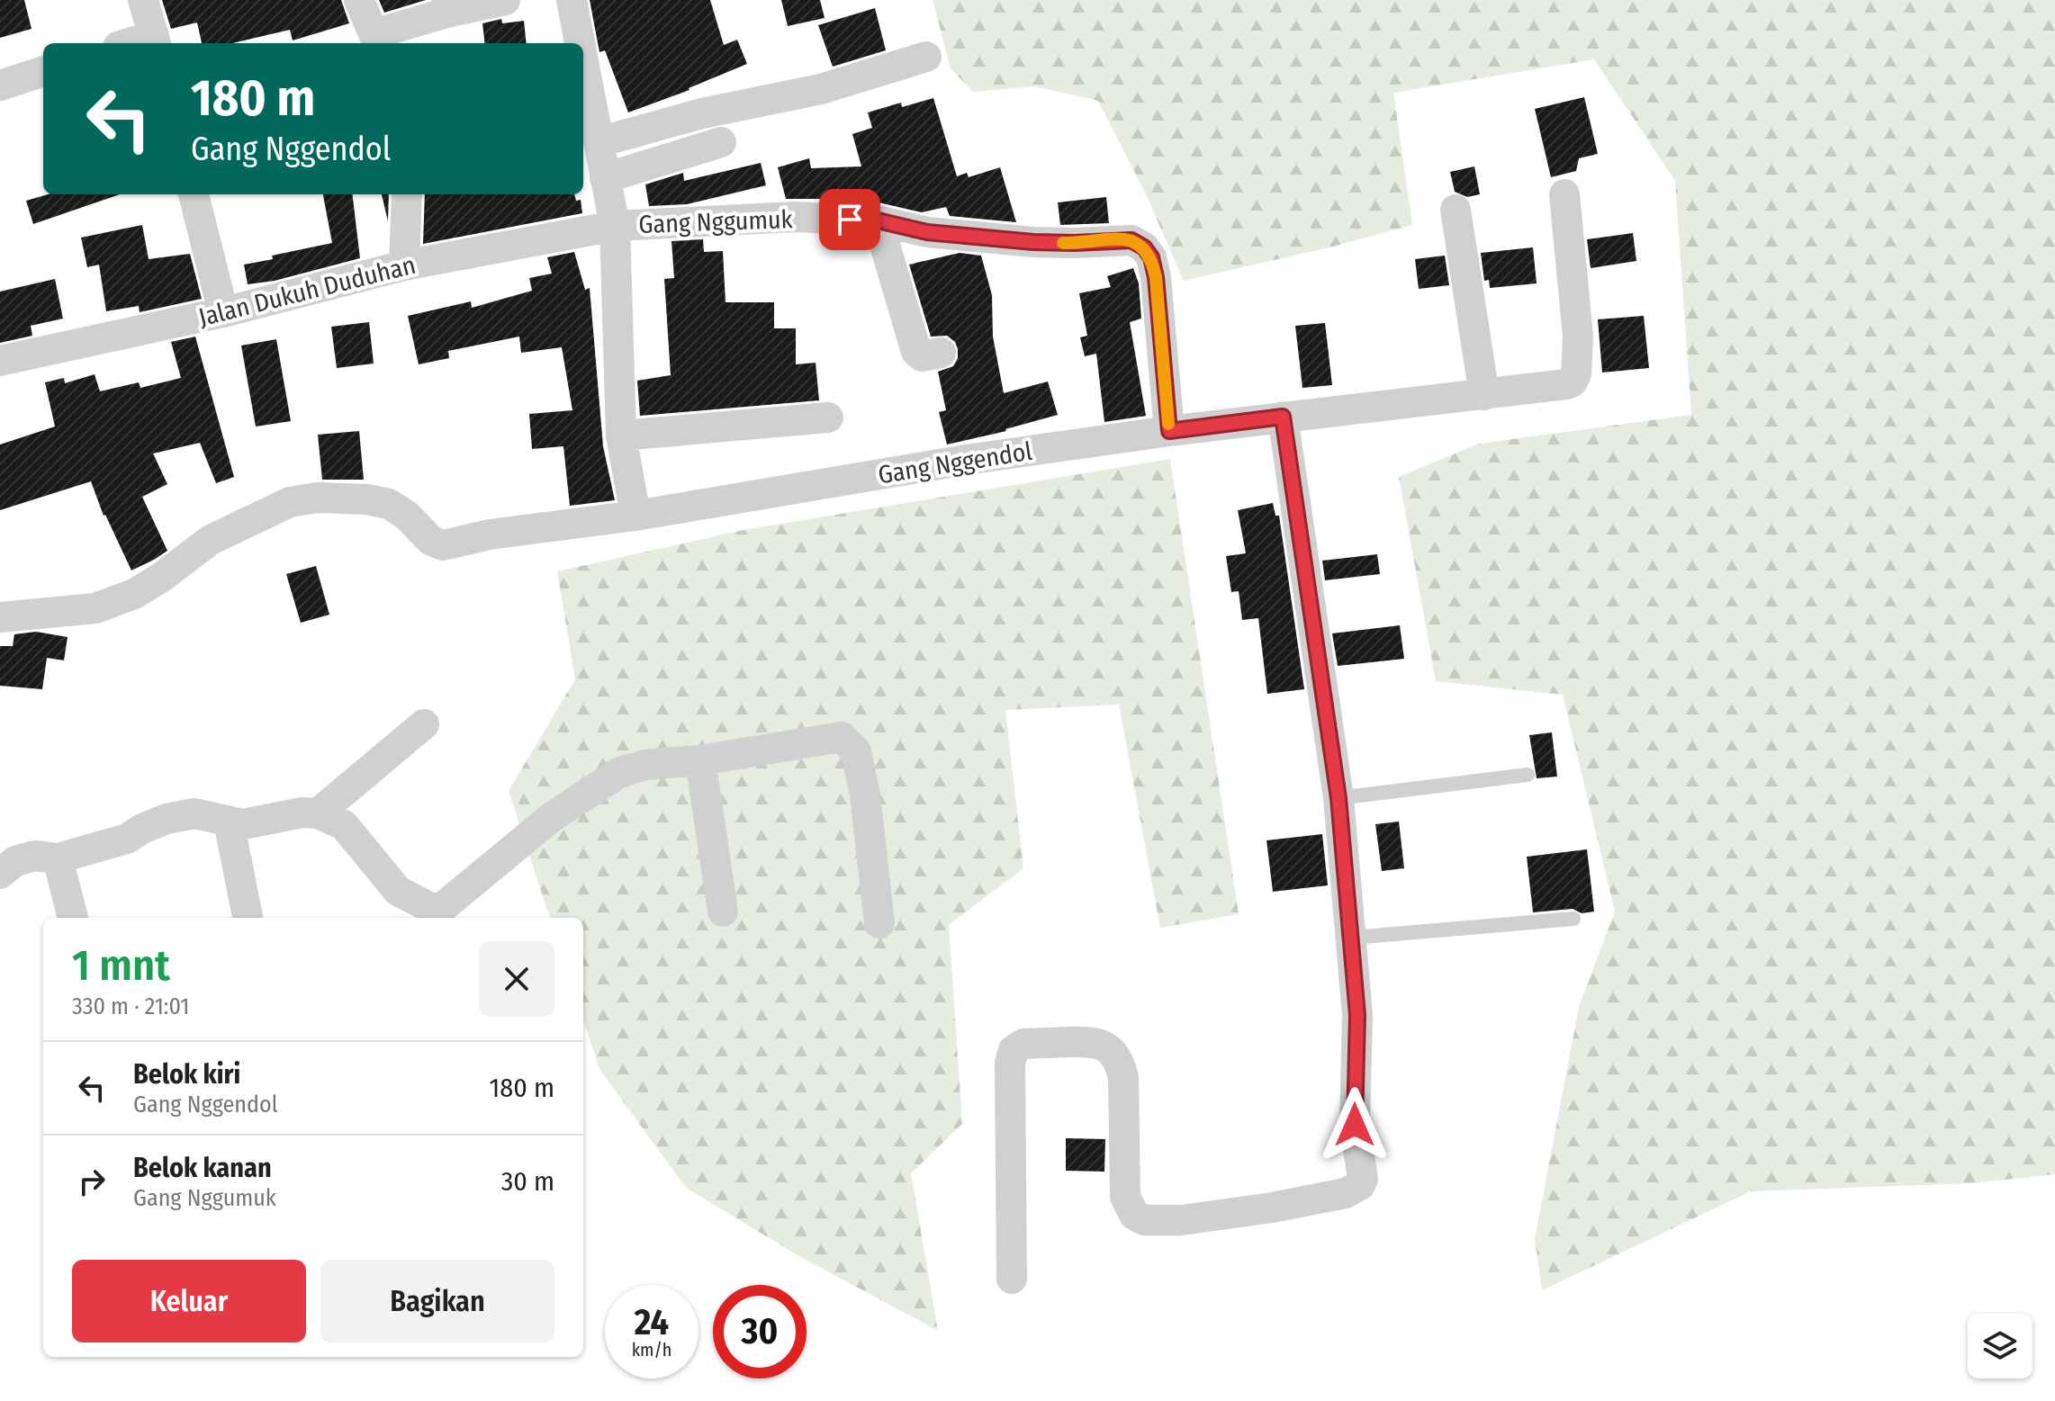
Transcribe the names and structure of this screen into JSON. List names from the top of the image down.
{
  "streets": {
    "street": ["Gang Nggumuk", "Jalan Dukuh Duduhan", "Gang Nggendol"]
  },
  "crossings": [
    ["Gang Nggumuk", "Jalan Dukuh Duduhan"],
    ["Gang Nggumuk", "Gang Nggendol"]
  ],
  "page": {
    "turn": ["180 m", "Gang Nggendol"],
    "heading": ["1 mnt", "330 m · 21:01"],
    "list": [
      {
        "name": "Belok kiri",
        "note": "Gang Nggendol",
        "value": "180 m"
      },
      {
        "name": "Belok kanan",
        "note": "Gang Nggumuk",
        "value": "30 m"
      }
    ],
    "buttons": ["Keluar", "Bagikan"],
    "speed": "24 km/h",
    "limit": "30"
  }
}
